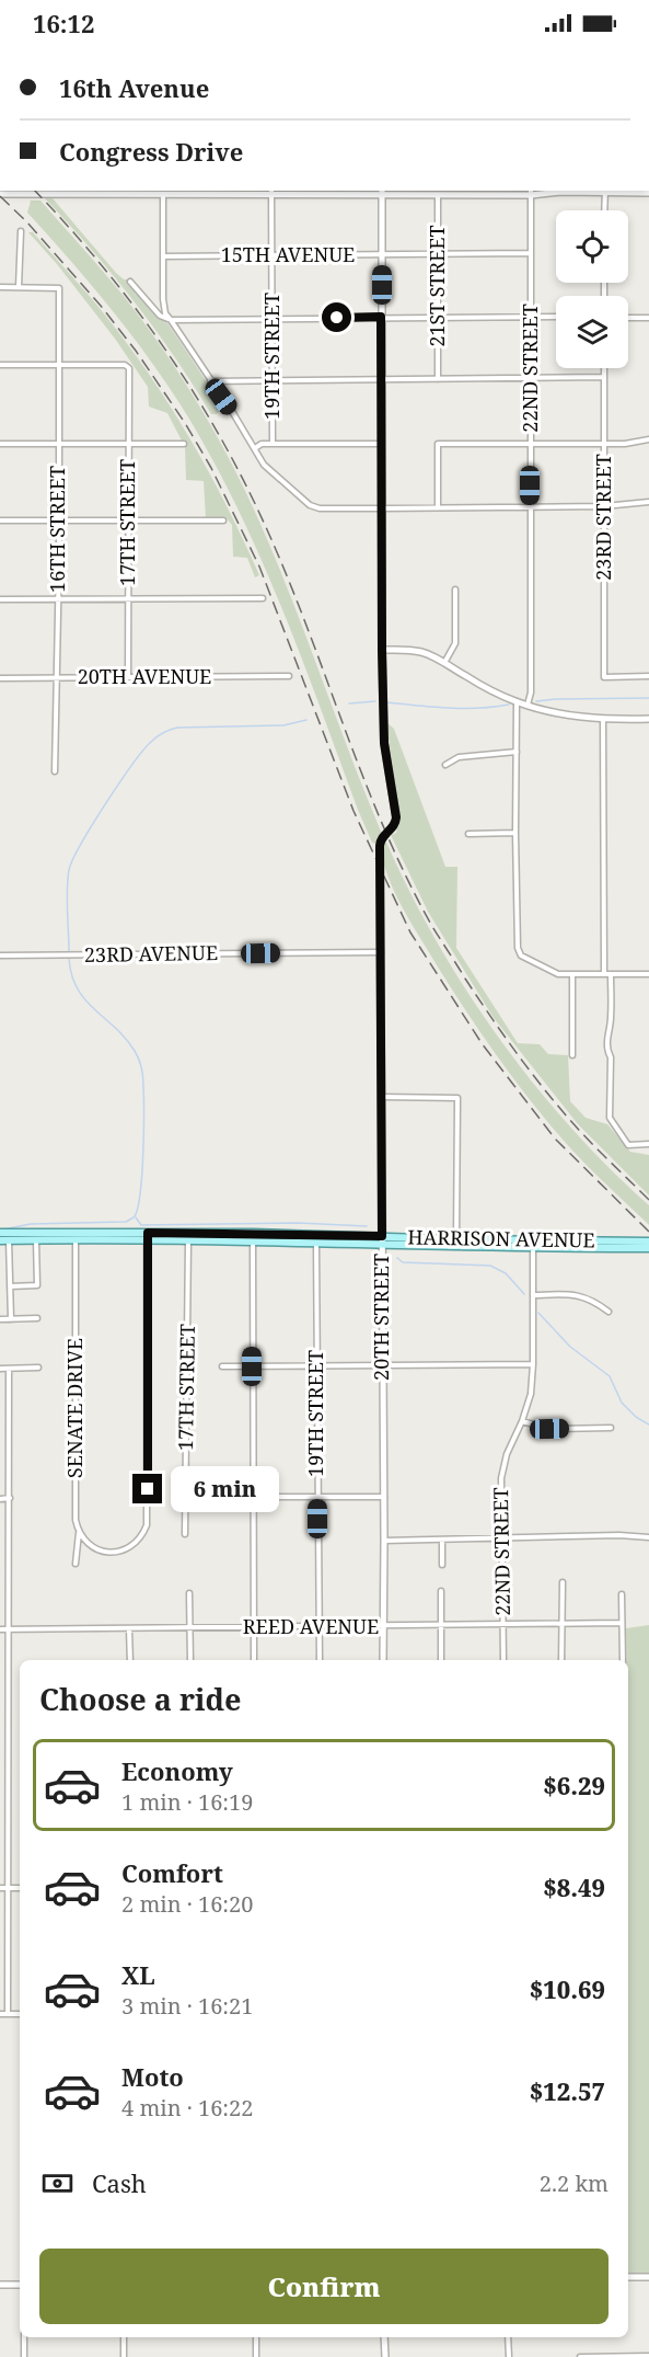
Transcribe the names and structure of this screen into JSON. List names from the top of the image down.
{
  "streets": {
    "main road": ["HARRISON AVENUE"],
    "street": [
      "15TH AVENUE",
      "21ST STREET",
      "19TH STREET",
      "22ND STREET",
      "23RD STREET",
      "17TH STREET",
      "16TH STREET",
      "20TH AVENUE",
      "23RD AVENUE",
      "20TH STREET",
      "SENATE DRIVE",
      "REED AVENUE"
    ]
  },
  "crossings": [
    ["15TH AVENUE", "21ST STREET"],
    ["15TH AVENUE", "19TH STREET"],
    ["15TH AVENUE", "22ND STREET"],
    ["15TH AVENUE", "20TH STREET"],
    ["19TH STREET", "HARRISON AVENUE"],
    ["19TH STREET", "REED AVENUE"],
    ["22ND STREET", "HARRISON AVENUE"],
    ["22ND STREET", "REED AVENUE"],
    ["17TH STREET", "16TH STREET"],
    ["17TH STREET", "20TH AVENUE"],
    ["17TH STREET", "HARRISON AVENUE"],
    ["16TH STREET", "20TH AVENUE"],
    ["23RD AVENUE", "20TH STREET"],
    ["HARRISON AVENUE", "20TH STREET"],
    ["HARRISON AVENUE", "SENATE DRIVE"],
    ["20TH STREET", "REED AVENUE"]
  ],
  "page": {
    "status": "16:12",
    "banner": ["16th Avenue", "Congress Drive"],
    "bubble": "6 min",
    "heading": "Choose a ride",
    "list": [
      {
        "name": "Economy",
        "note": "1 min · 16:19",
        "value": "$6.29"
      },
      {
        "name": "Comfort",
        "note": "2 min · 16:20",
        "value": "$8.49"
      },
      {
        "name": "XL",
        "note": "3 min · 16:21",
        "value": "$10.69"
      },
      {
        "name": "Moto",
        "note": "4 min · 16:22",
        "value": "$12.57"
      }
    ],
    "pay": ["Cash", "2.2 km"],
    "buttons": "Confirm"
  }
}
